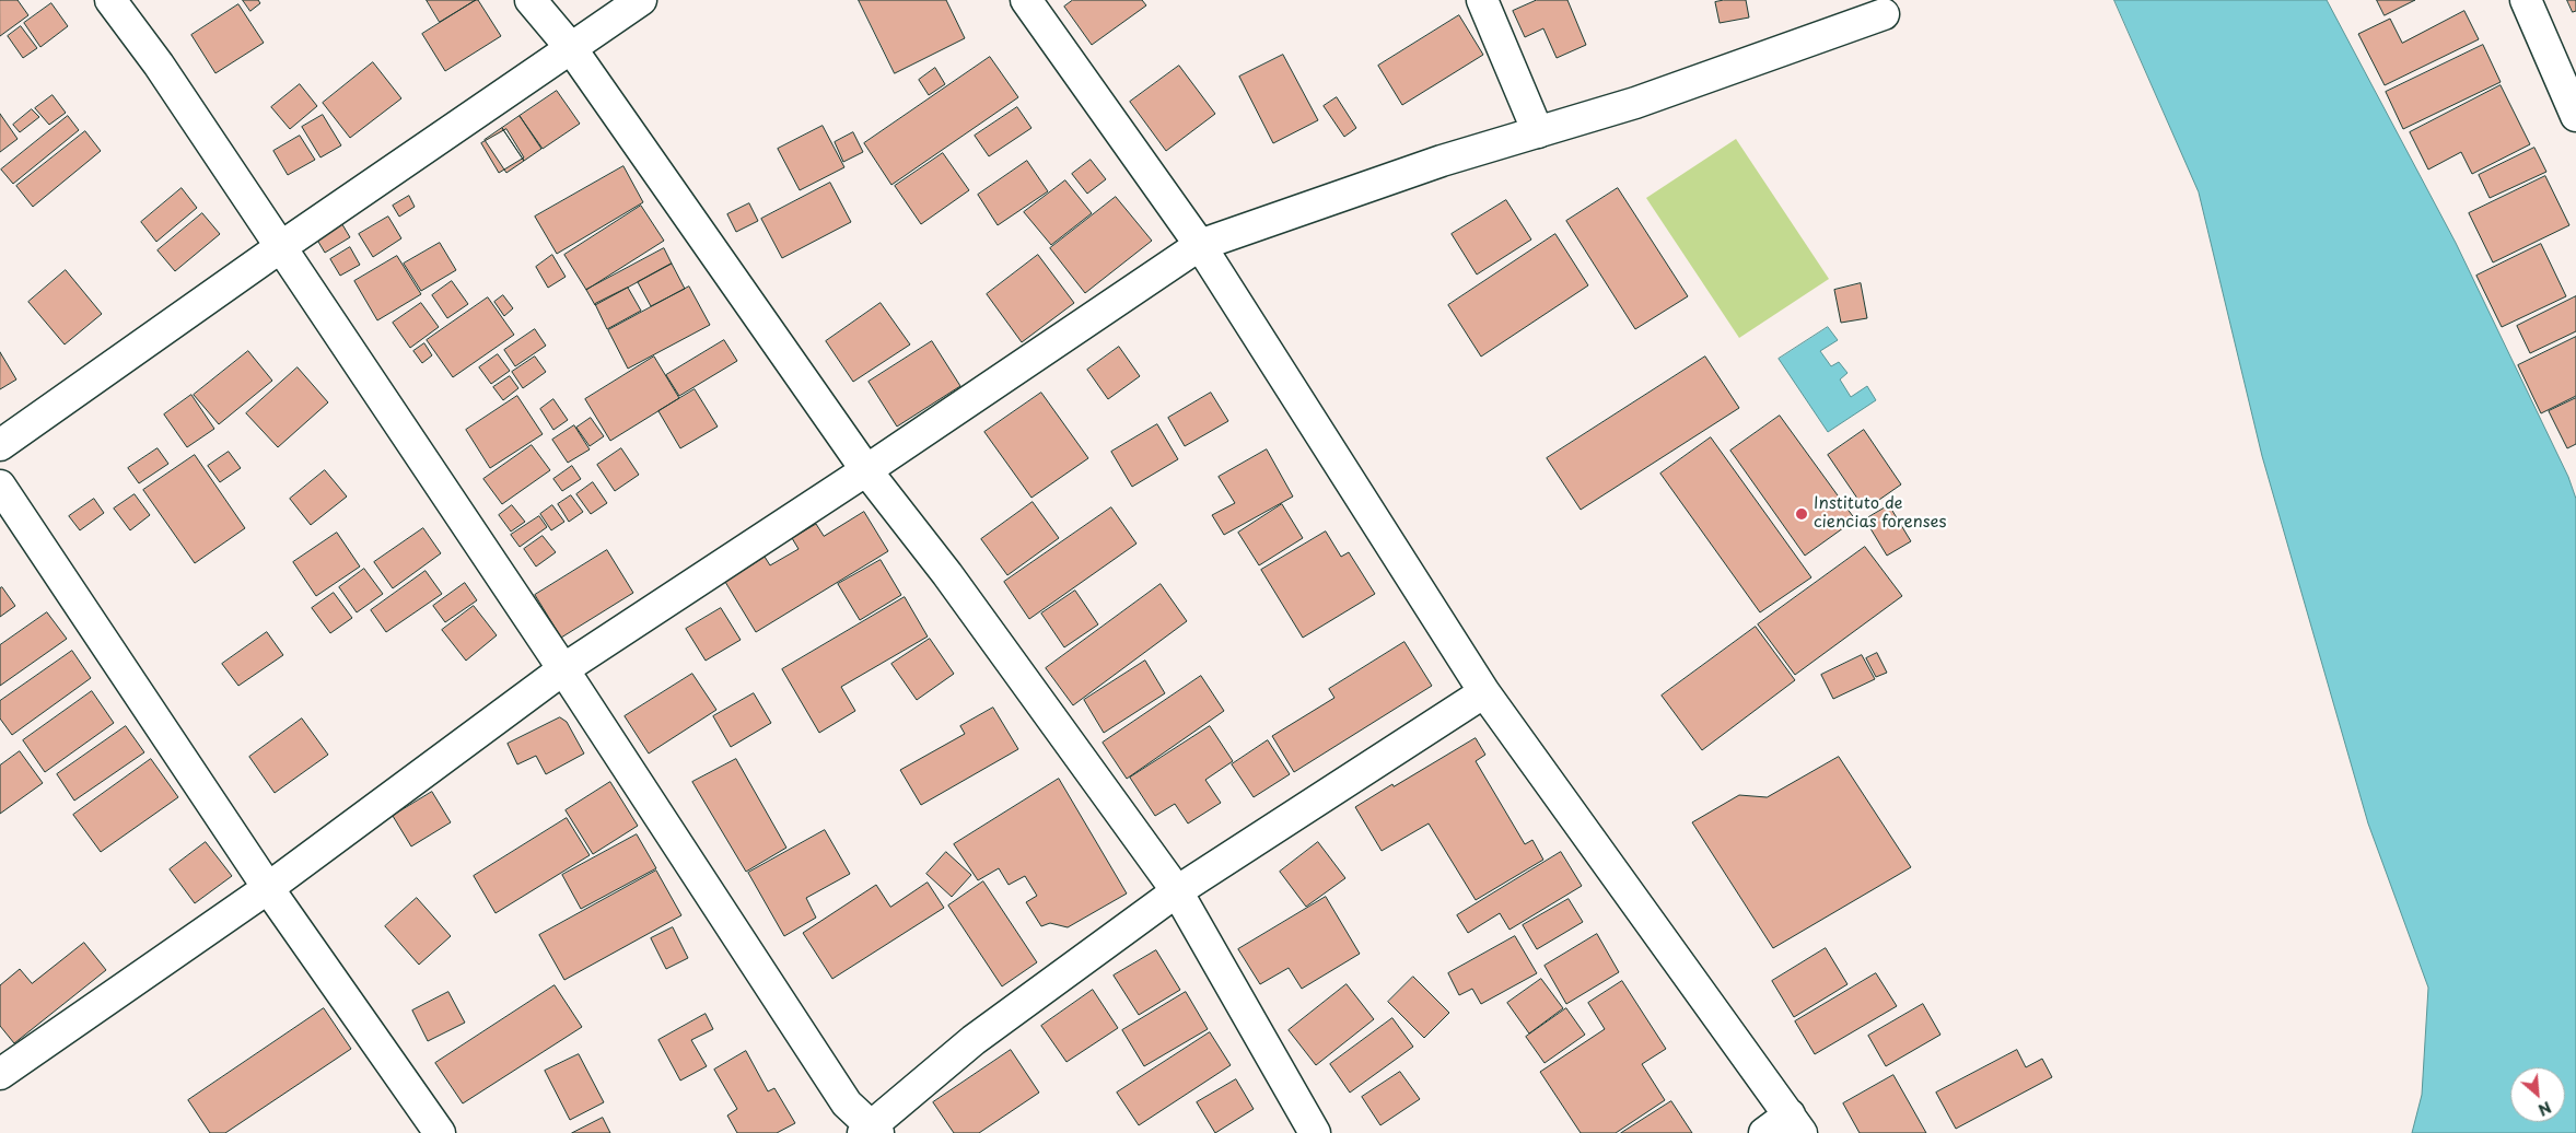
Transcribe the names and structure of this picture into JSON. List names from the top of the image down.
{
  "places": ["Instituto de ciencias forenses"],
  "north": "bottom right"
}
